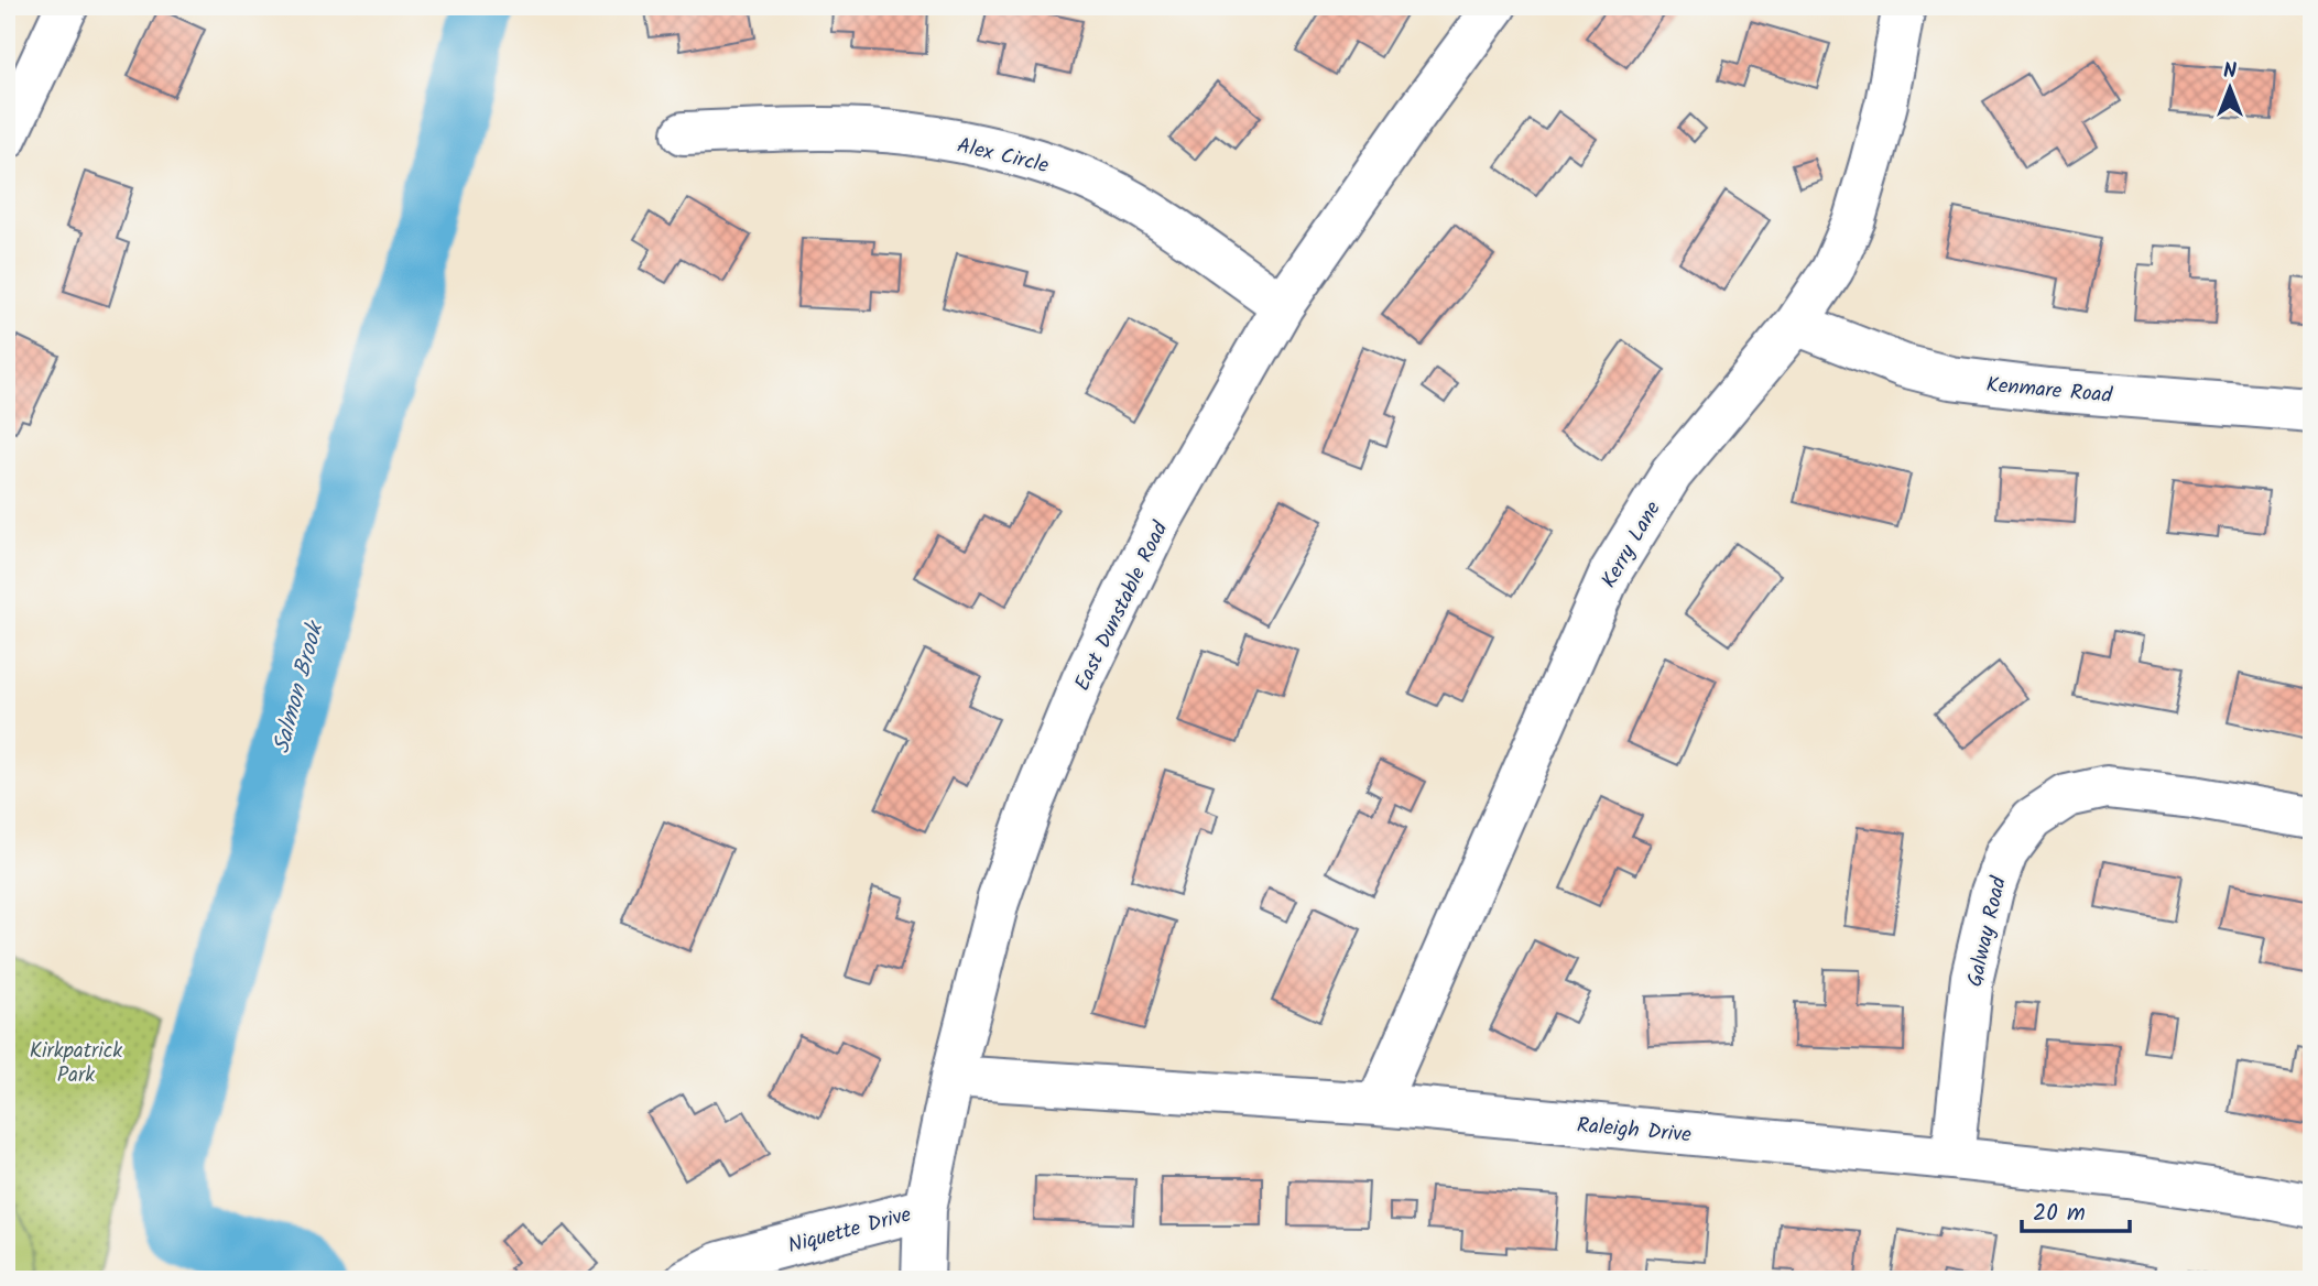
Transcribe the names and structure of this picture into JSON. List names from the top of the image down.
{
  "streets": {
    "street": [
      "Alex Circle",
      "Kenmare Road",
      "Kerry Lane",
      "East Dunstable Road",
      "Galway Road",
      "Raleigh Drive",
      "Niquette Drive"
    ]
  },
  "crossings": [
    ["Alex Circle", "East Dunstable Road"],
    ["Kenmare Road", "Kerry Lane"],
    ["Kerry Lane", "Raleigh Drive"],
    ["East Dunstable Road", "Raleigh Drive"],
    ["East Dunstable Road", "Niquette Drive"],
    ["Galway Road", "Raleigh Drive"]
  ],
  "water": ["Salmon Brook"],
  "parks": ["Kirkpatrick Park"],
  "scale_bar": "20 m",
  "north": "top"
}
